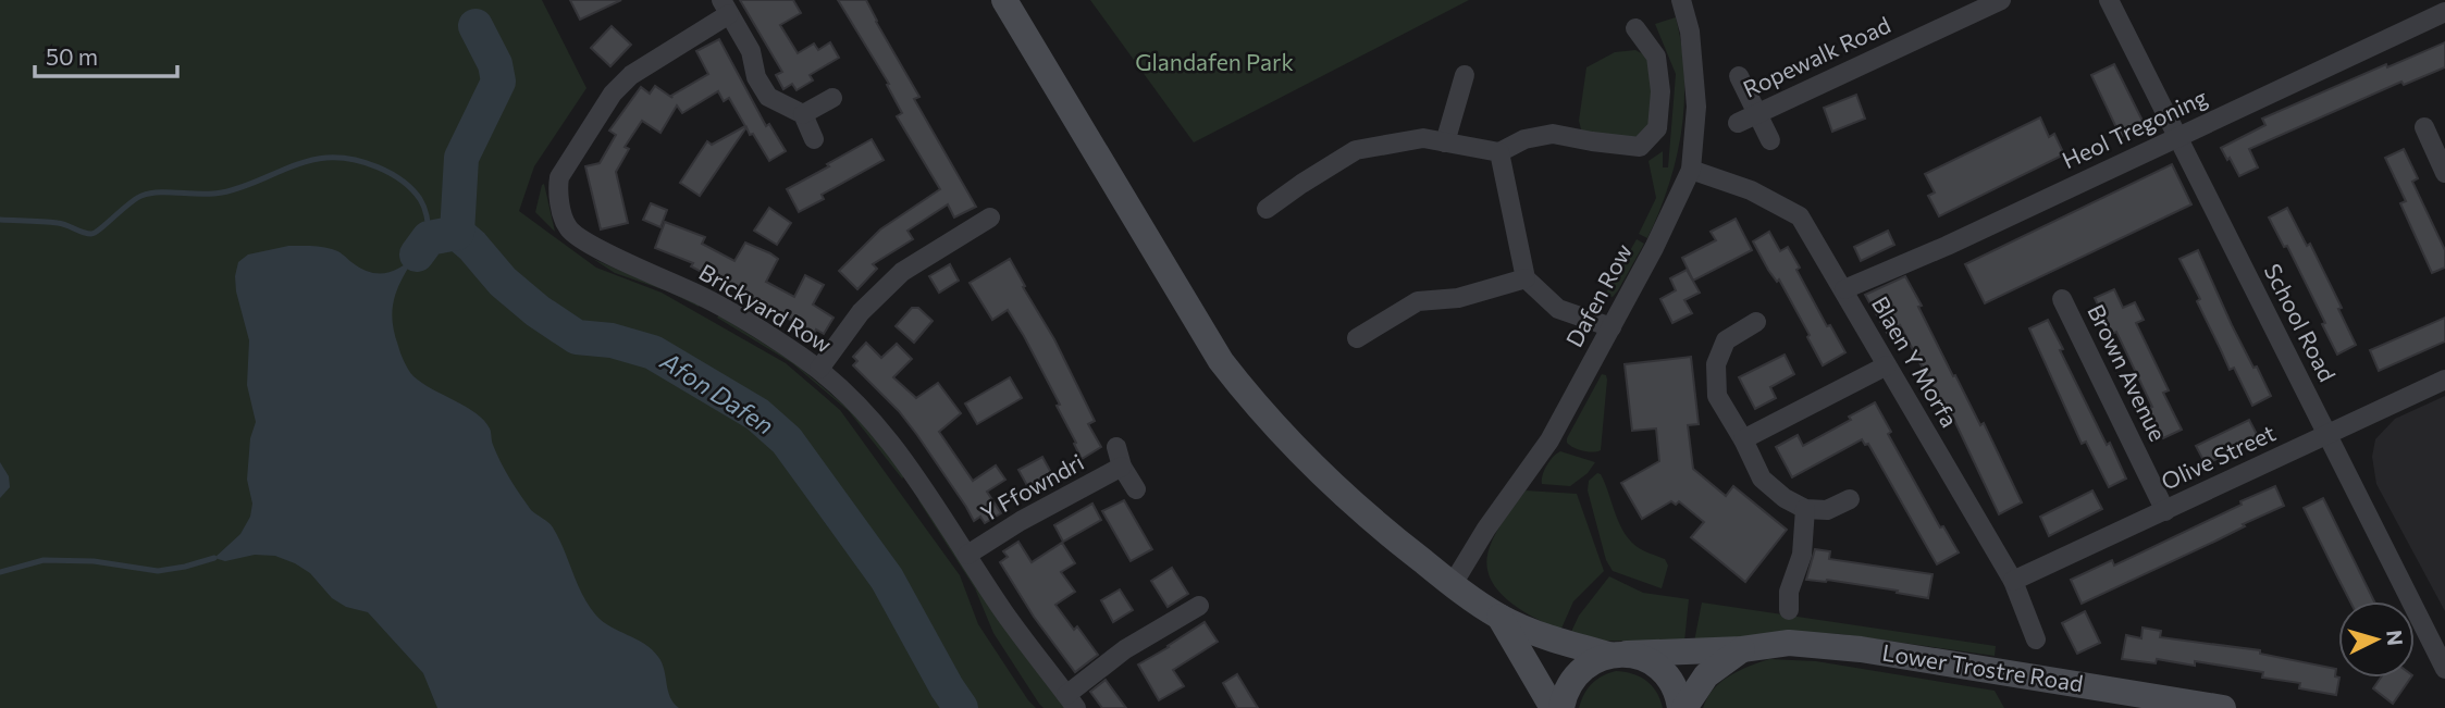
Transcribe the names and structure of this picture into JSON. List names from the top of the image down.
{
  "streets": {
    "main road": ["Lower Trostre Road"],
    "street": [
      "Ropewalk Road",
      "Heol Tregoning",
      "Dafen Row",
      "Brickyard Row",
      "School Road",
      "Blaen Y Morfa",
      "Brown Avenue",
      "Olive Street",
      "Y Ffowndri"
    ]
  },
  "crossings": [
    ["Heol Tregoning", "School Road"],
    ["Heol Tregoning", "Blaen Y Morfa"],
    ["Dafen Row", "Blaen Y Morfa"],
    ["Brickyard Row", "Y Ffowndri"],
    ["School Road", "Olive Street"],
    ["Blaen Y Morfa", "Olive Street"],
    ["Brown Avenue", "Olive Street"]
  ],
  "water": ["Afon Dafen"],
  "parks": ["Glandafen Park"],
  "scale_bar": "50 m",
  "north": "right"
}
